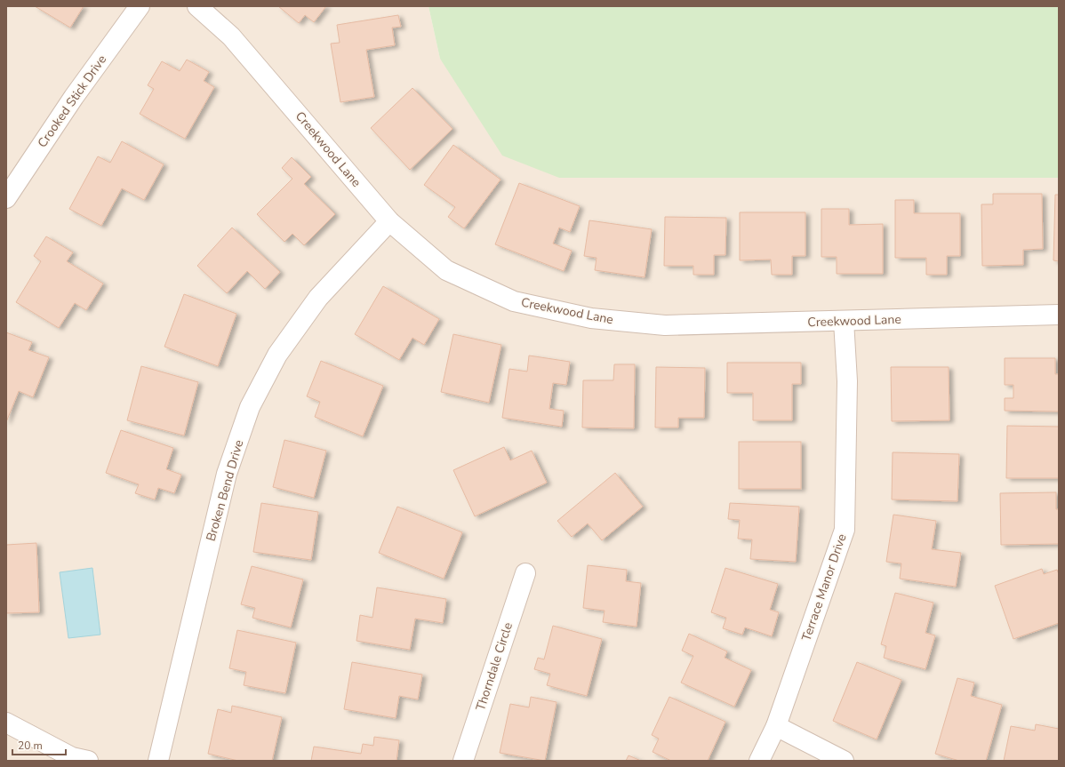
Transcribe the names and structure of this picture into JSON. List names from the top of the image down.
{
  "streets": {
    "street": [
      "Crooked Stick Drive",
      "Creekwood Lane",
      "Broken Bend Drive",
      "Terrace Manor Drive",
      "Thorndale Circle"
    ]
  },
  "crossings": [
    ["Creekwood Lane", "Broken Bend Drive"],
    ["Creekwood Lane", "Terrace Manor Drive"]
  ],
  "scale_bar": "20 m"
}
